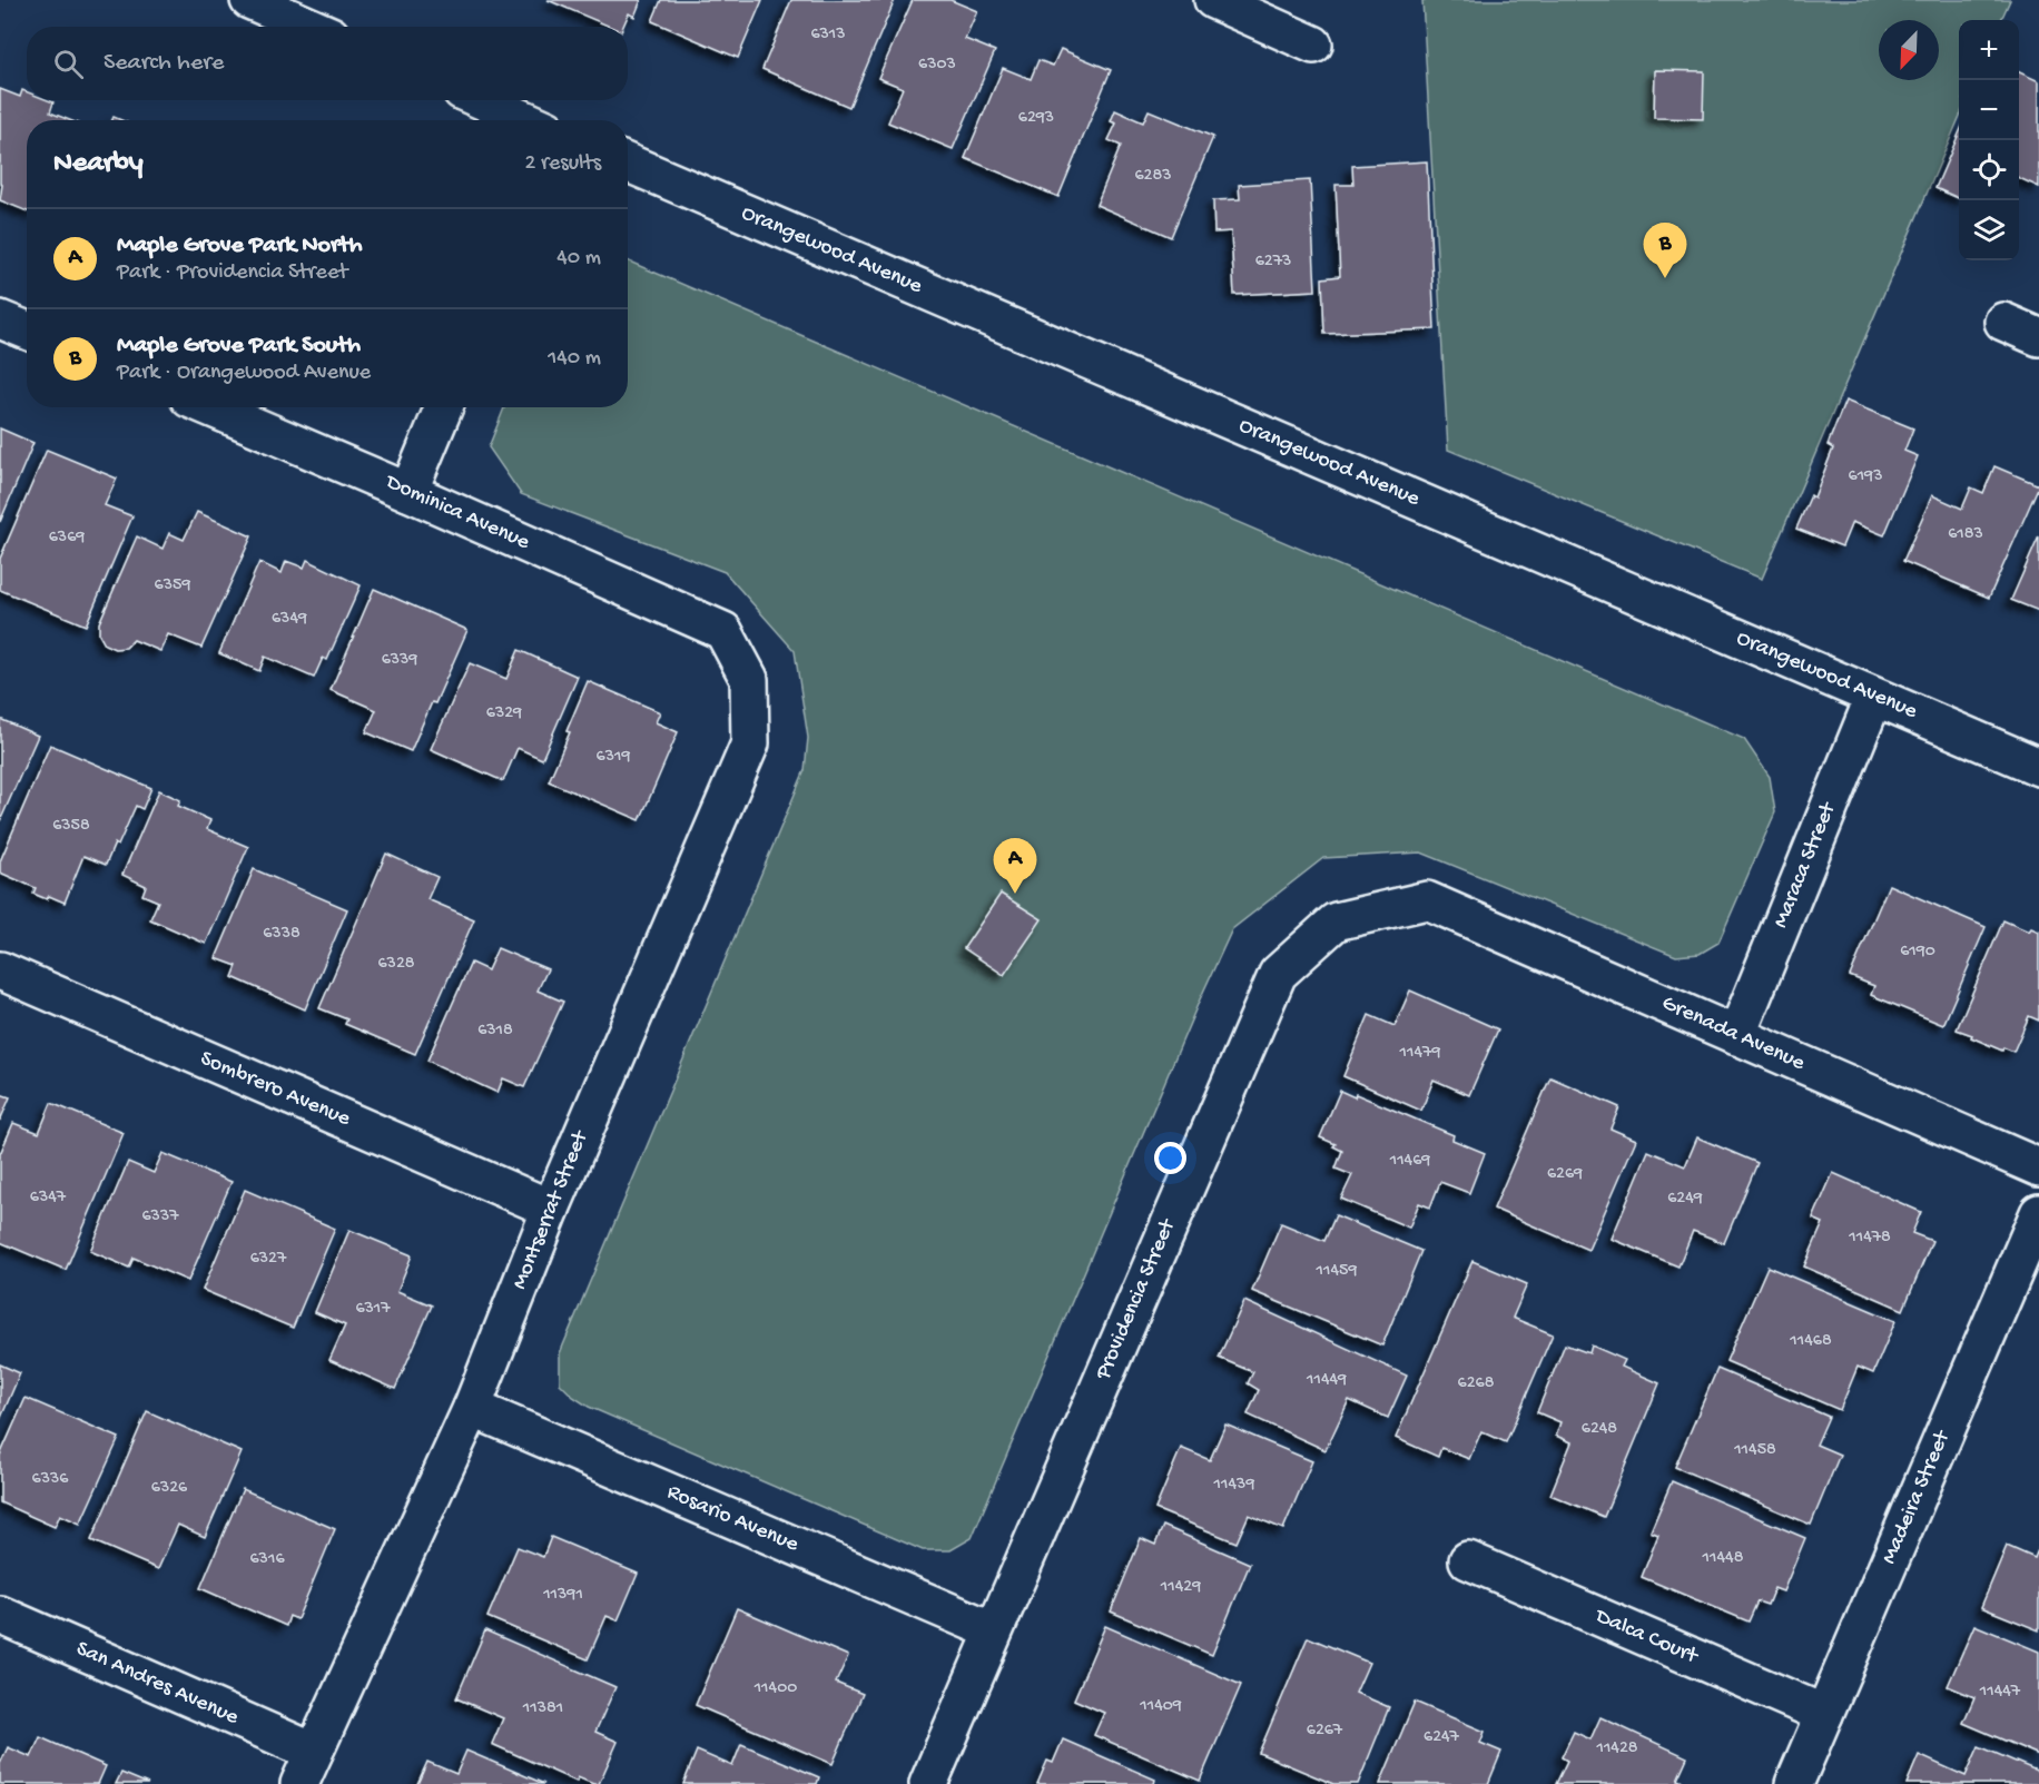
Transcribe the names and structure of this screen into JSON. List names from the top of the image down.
{
  "streets": {
    "street": [
      "Orangewood Avenue",
      "Dominica Avenue",
      "Maraca Street",
      "Grenada Avenue",
      "Sombrero Avenue",
      "Montserrat Street",
      "Providencia Street",
      "Madeira Street",
      "Rosario Avenue",
      "Dalca Court",
      "San Andres Avenue"
    ]
  },
  "crossings": [
    ["Orangewood Avenue", "Maraca Street"],
    ["Dominica Avenue", "Montserrat Street"],
    ["Maraca Street", "Grenada Avenue"],
    ["Grenada Avenue", "Providencia Street"],
    ["Sombrero Avenue", "Montserrat Street"],
    ["Montserrat Street", "Rosario Avenue"],
    ["Montserrat Street", "San Andres Avenue"],
    ["Providencia Street", "Rosario Avenue"],
    ["Madeira Street", "Dalca Court"]
  ],
  "house_numbers": [
    "6313",
    "6303",
    "6293",
    "6283",
    "6273",
    "6193",
    "6183",
    "6369",
    "6359",
    "6349",
    "6339",
    "6329",
    "6319",
    "6358",
    "6338",
    "6190",
    "6328",
    "6318",
    "11479",
    "11469",
    "6269",
    "6347",
    "6249",
    "6337",
    "11478",
    "6327",
    "11459",
    "6317",
    "11468",
    "11449",
    "6268",
    "6248",
    "11458",
    "6336",
    "11439",
    "6326",
    "11448",
    "6316",
    "11429",
    "11391",
    "11400",
    "11447",
    "11409",
    "11381",
    "6267",
    "6247",
    "11428"
  ],
  "north": "bottom left",
  "page": {
    "map_buttons": ["+", "−"],
    "search": "Search here",
    "heading": ["Nearby", "2 results"],
    "list": [
      {
        "mark": "A",
        "name": "Maple Grove Park North",
        "note": "Park · Providencia Street",
        "value": "40 m"
      },
      {
        "mark": "B",
        "name": "Maple Grove Park South",
        "note": "Park · Orangewood Avenue",
        "value": "140 m"
      }
    ],
    "pins": ["B", "A"]
  }
}
